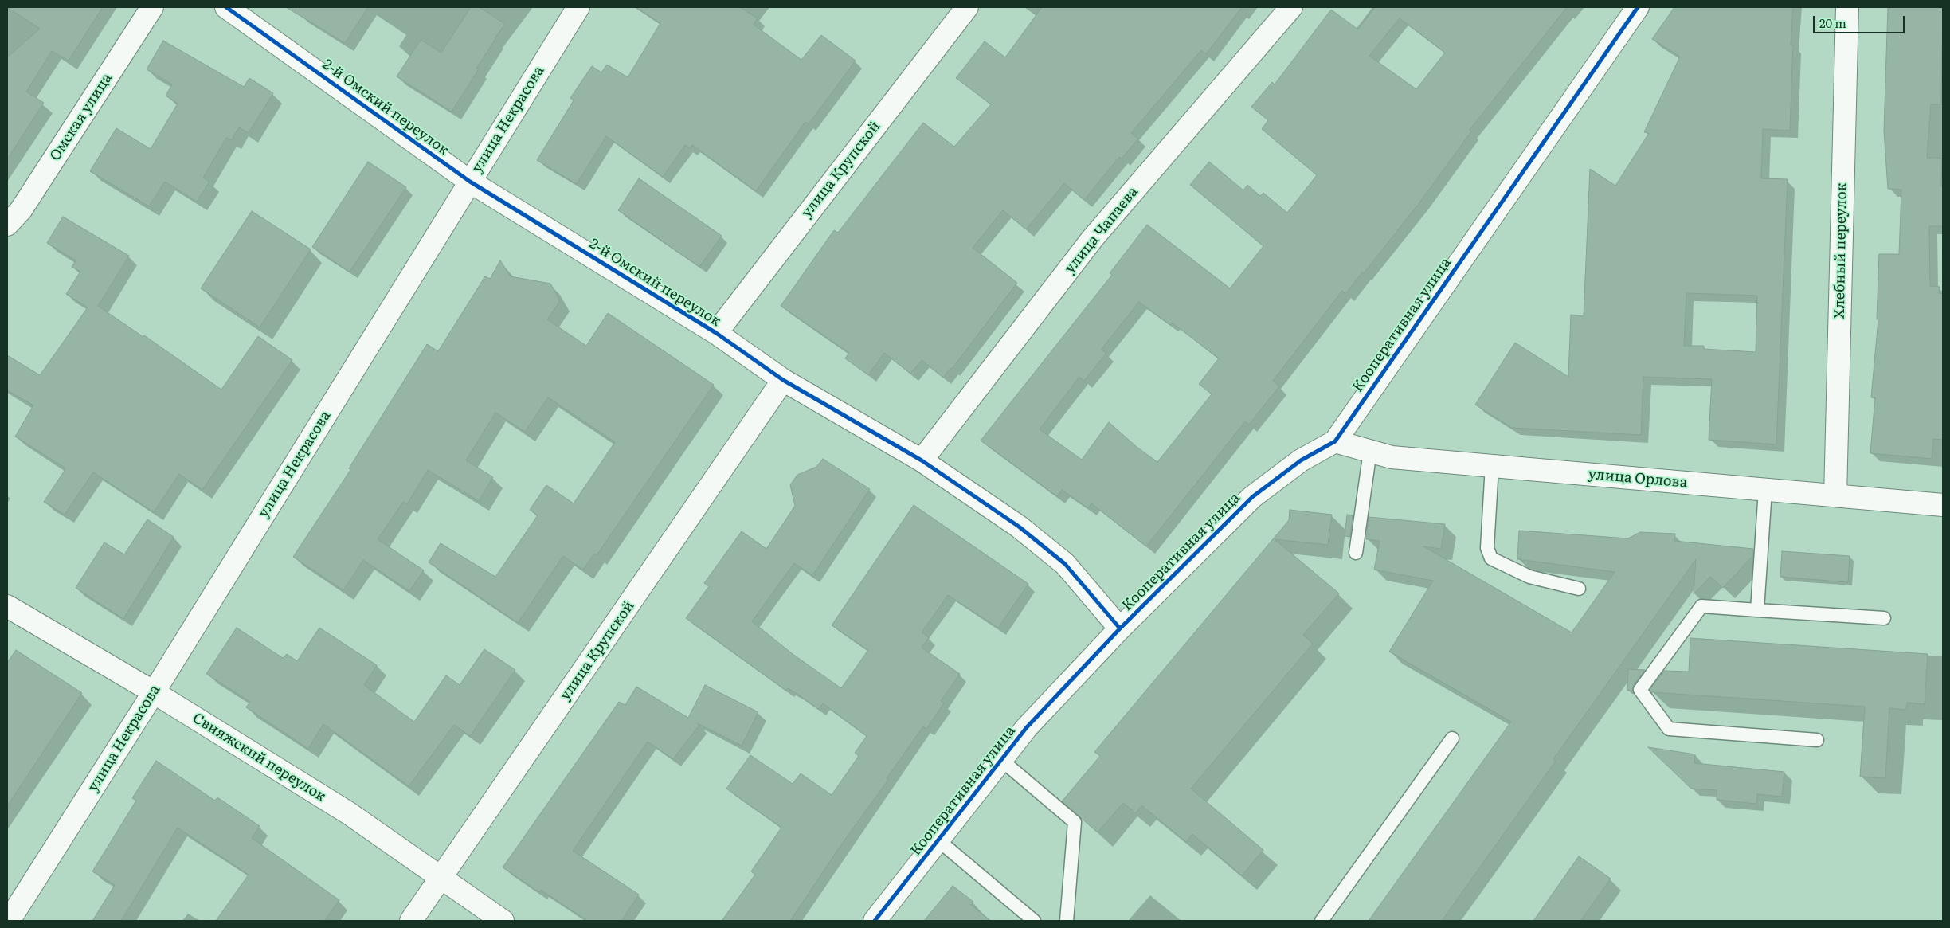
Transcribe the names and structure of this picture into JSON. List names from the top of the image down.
{
  "streets": {
    "street": [
      "2-й Омский переулок",
      "Омская улица",
      "улица Некрасова",
      "улица Крупской",
      "улица Чапаева",
      "Хлебный переулок",
      "Кооперативная улица",
      "улица Орлова",
      "Свияжский переулок"
    ]
  },
  "crossings": [
    ["2-й Омский переулок", "улица Некрасова"],
    ["2-й Омский переулок", "улица Крупской"],
    ["2-й Омский переулок", "улица Чапаева"],
    ["2-й Омский переулок", "Кооперативная улица"],
    ["улица Некрасова", "Свияжский переулок"],
    ["улица Крупской", "Свияжский переулок"],
    ["Хлебный переулок", "улица Орлова"],
    ["Кооперативная улица", "улица Орлова"]
  ],
  "scale_bar": "20 m"
}
